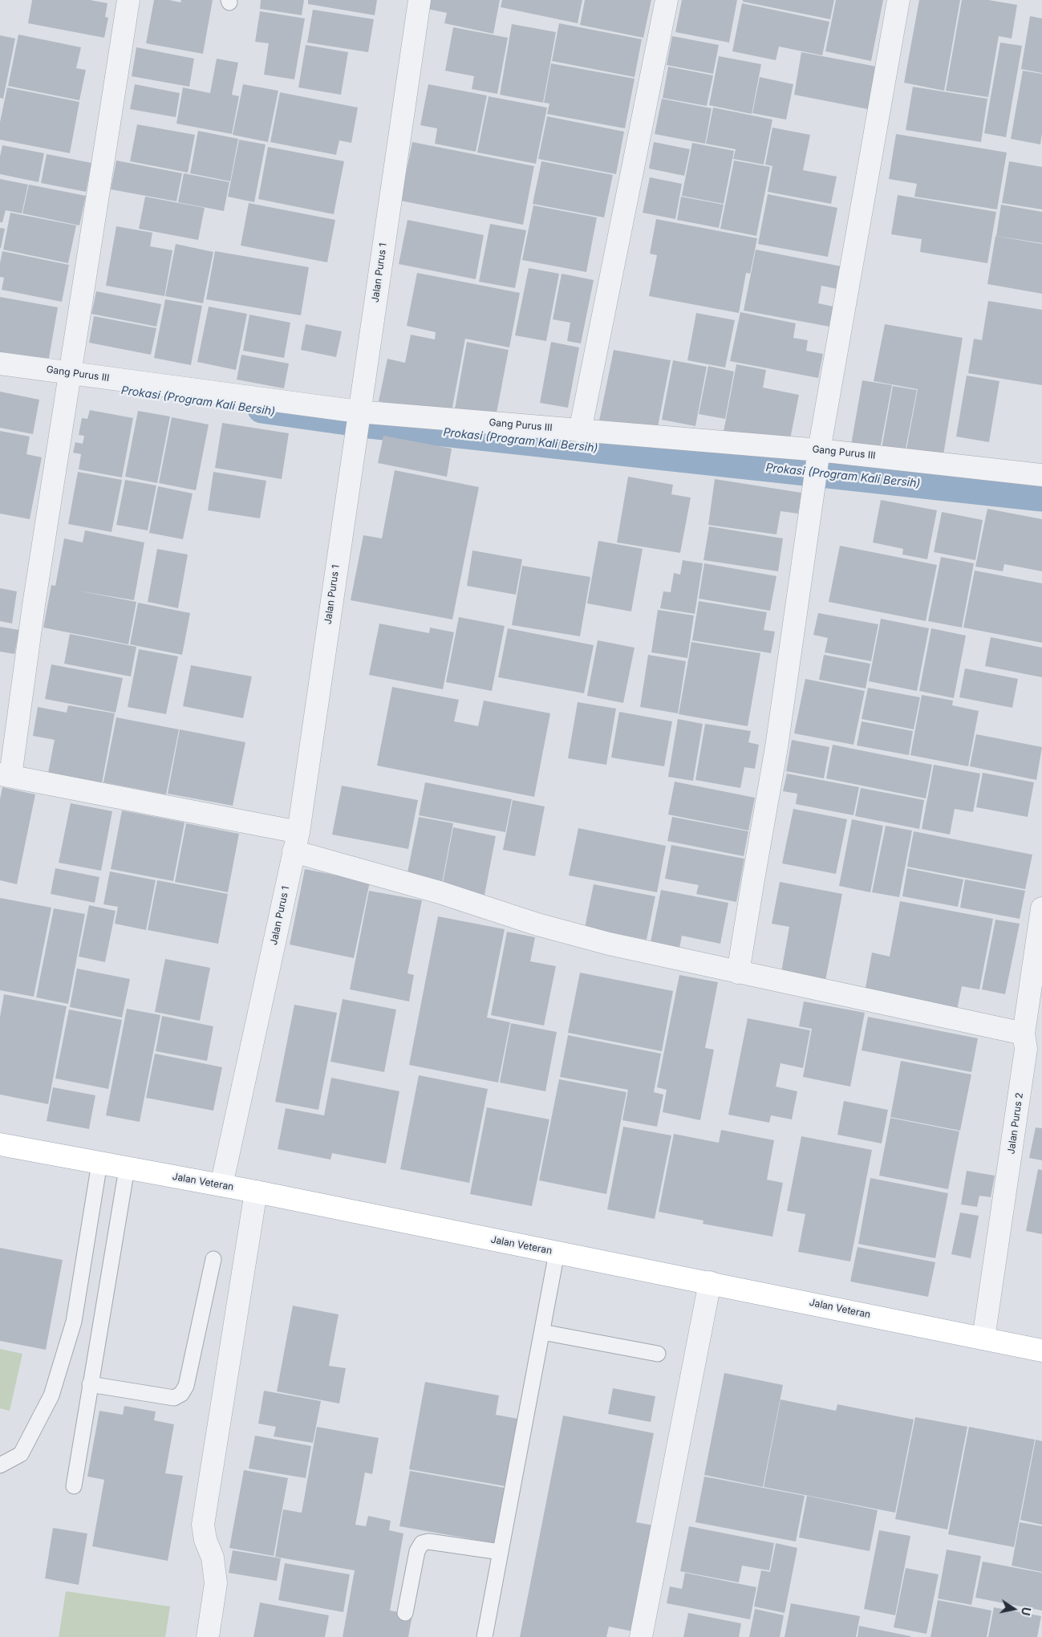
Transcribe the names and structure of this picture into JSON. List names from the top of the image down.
{
  "streets": {
    "main road": ["Jalan Veteran"],
    "street": ["Jalan Purus 1", "Gang Purus III", "Jalan Purus 2"]
  },
  "crossings": [
    ["Jalan Purus 1", "Gang Purus III"],
    ["Jalan Purus 1", "Jalan Veteran"],
    ["Jalan Purus 2", "Jalan Veteran"]
  ],
  "water": ["Prokasi (Program Kali Bersih)"],
  "north": "right"
}
